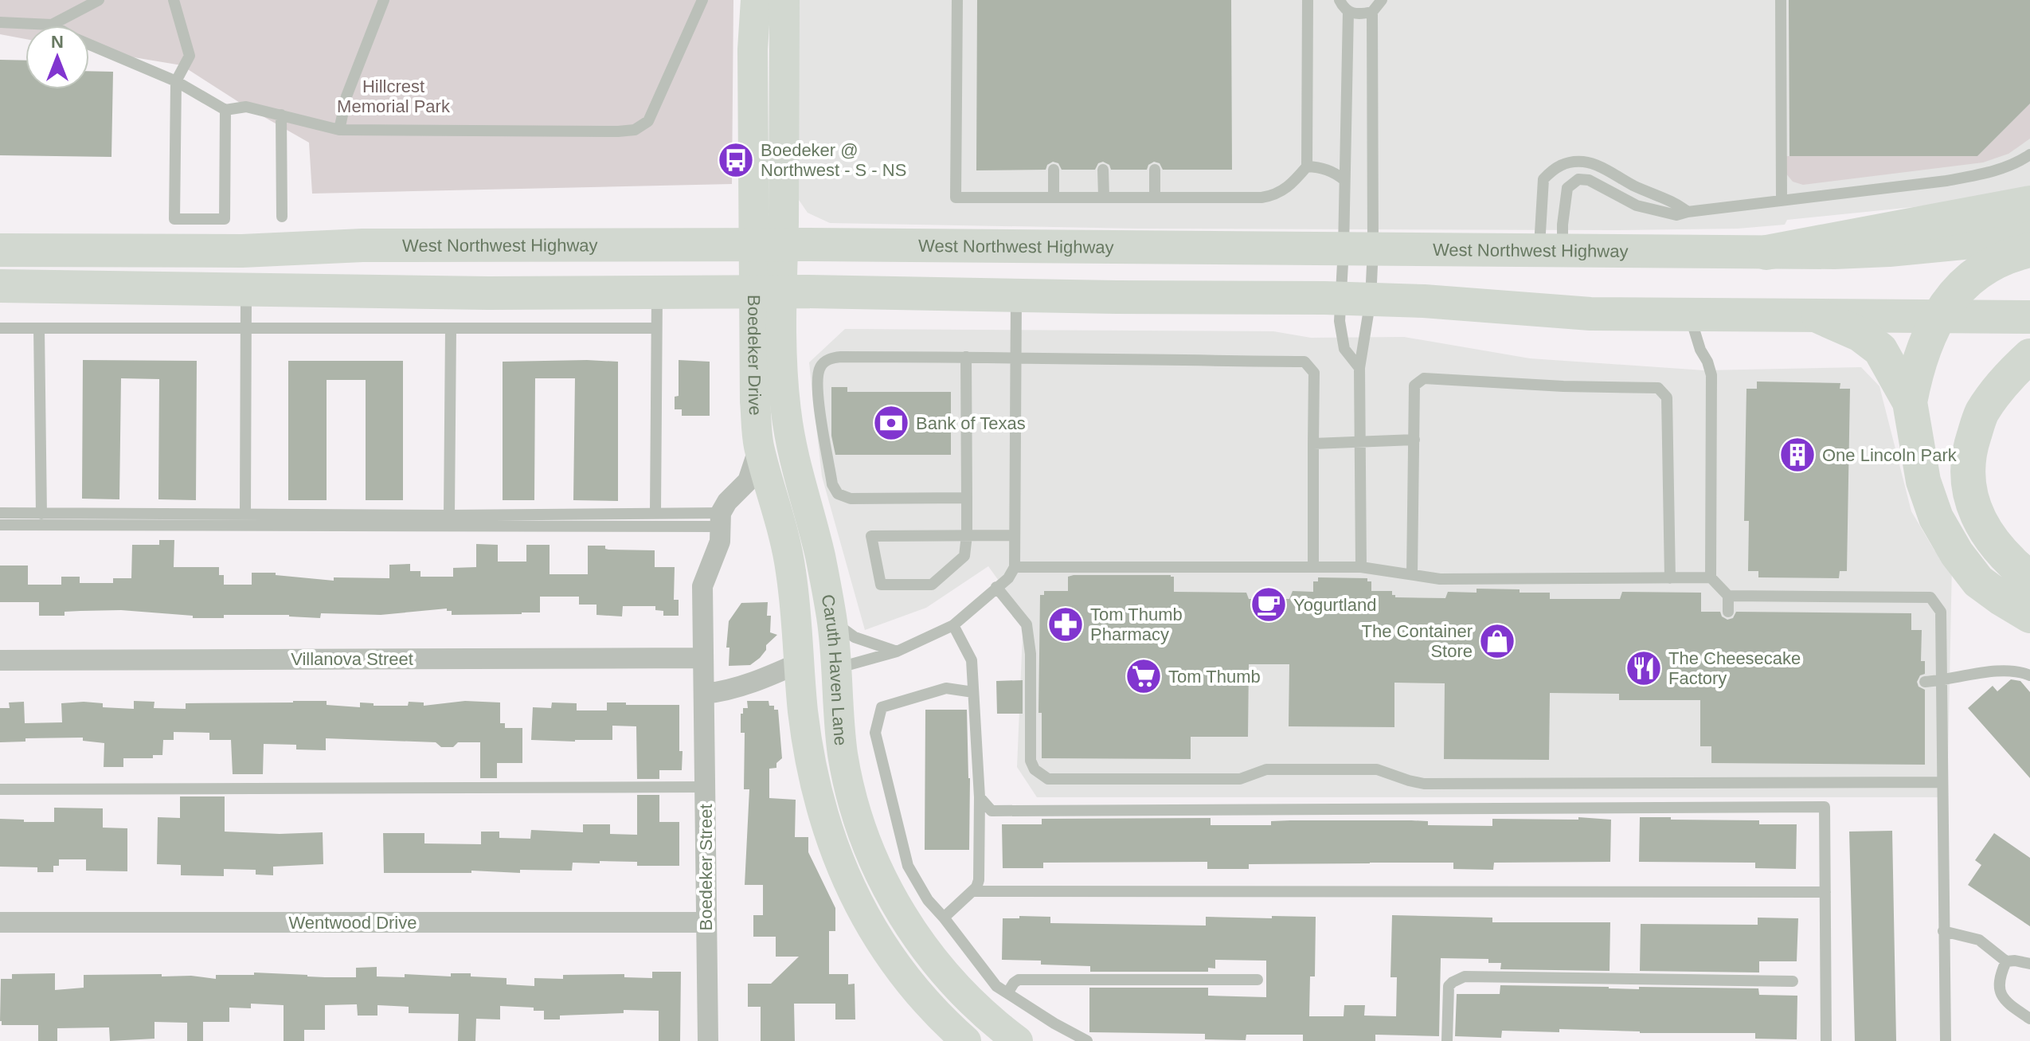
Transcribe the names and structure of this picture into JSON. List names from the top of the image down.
{
  "streets": {
    "main road": ["West Northwest Highway", "Boedeker Drive", "Caruth Haven Lane"],
    "street": ["Villanova Street", "Boedeker Street", "Wentwood Drive"]
  },
  "crossings": [
    ["West Northwest Highway", "Caruth Haven Lane"],
    ["Boedeker Drive", "Villanova Street"],
    ["Boedeker Drive", "Caruth Haven Lane"],
    ["Boedeker Drive", "Boedeker Street"],
    ["Boedeker Street", "Wentwood Drive"]
  ],
  "parks": ["Hillcrest Memorial Park"],
  "places": {
    "bus stop": ["Boedeker @ Northwest - S - NS"],
    "bank": ["Bank of Texas"],
    "building": ["One Lincoln Park"],
    "cafe": ["Yogurtland"],
    "pharmacy": ["Tom Thumb Pharmacy"],
    "shop": ["The Container Store"],
    "restaurant": ["The Cheesecake Factory"],
    "supermarket": ["Tom Thumb"]
  },
  "north": "top"
}
